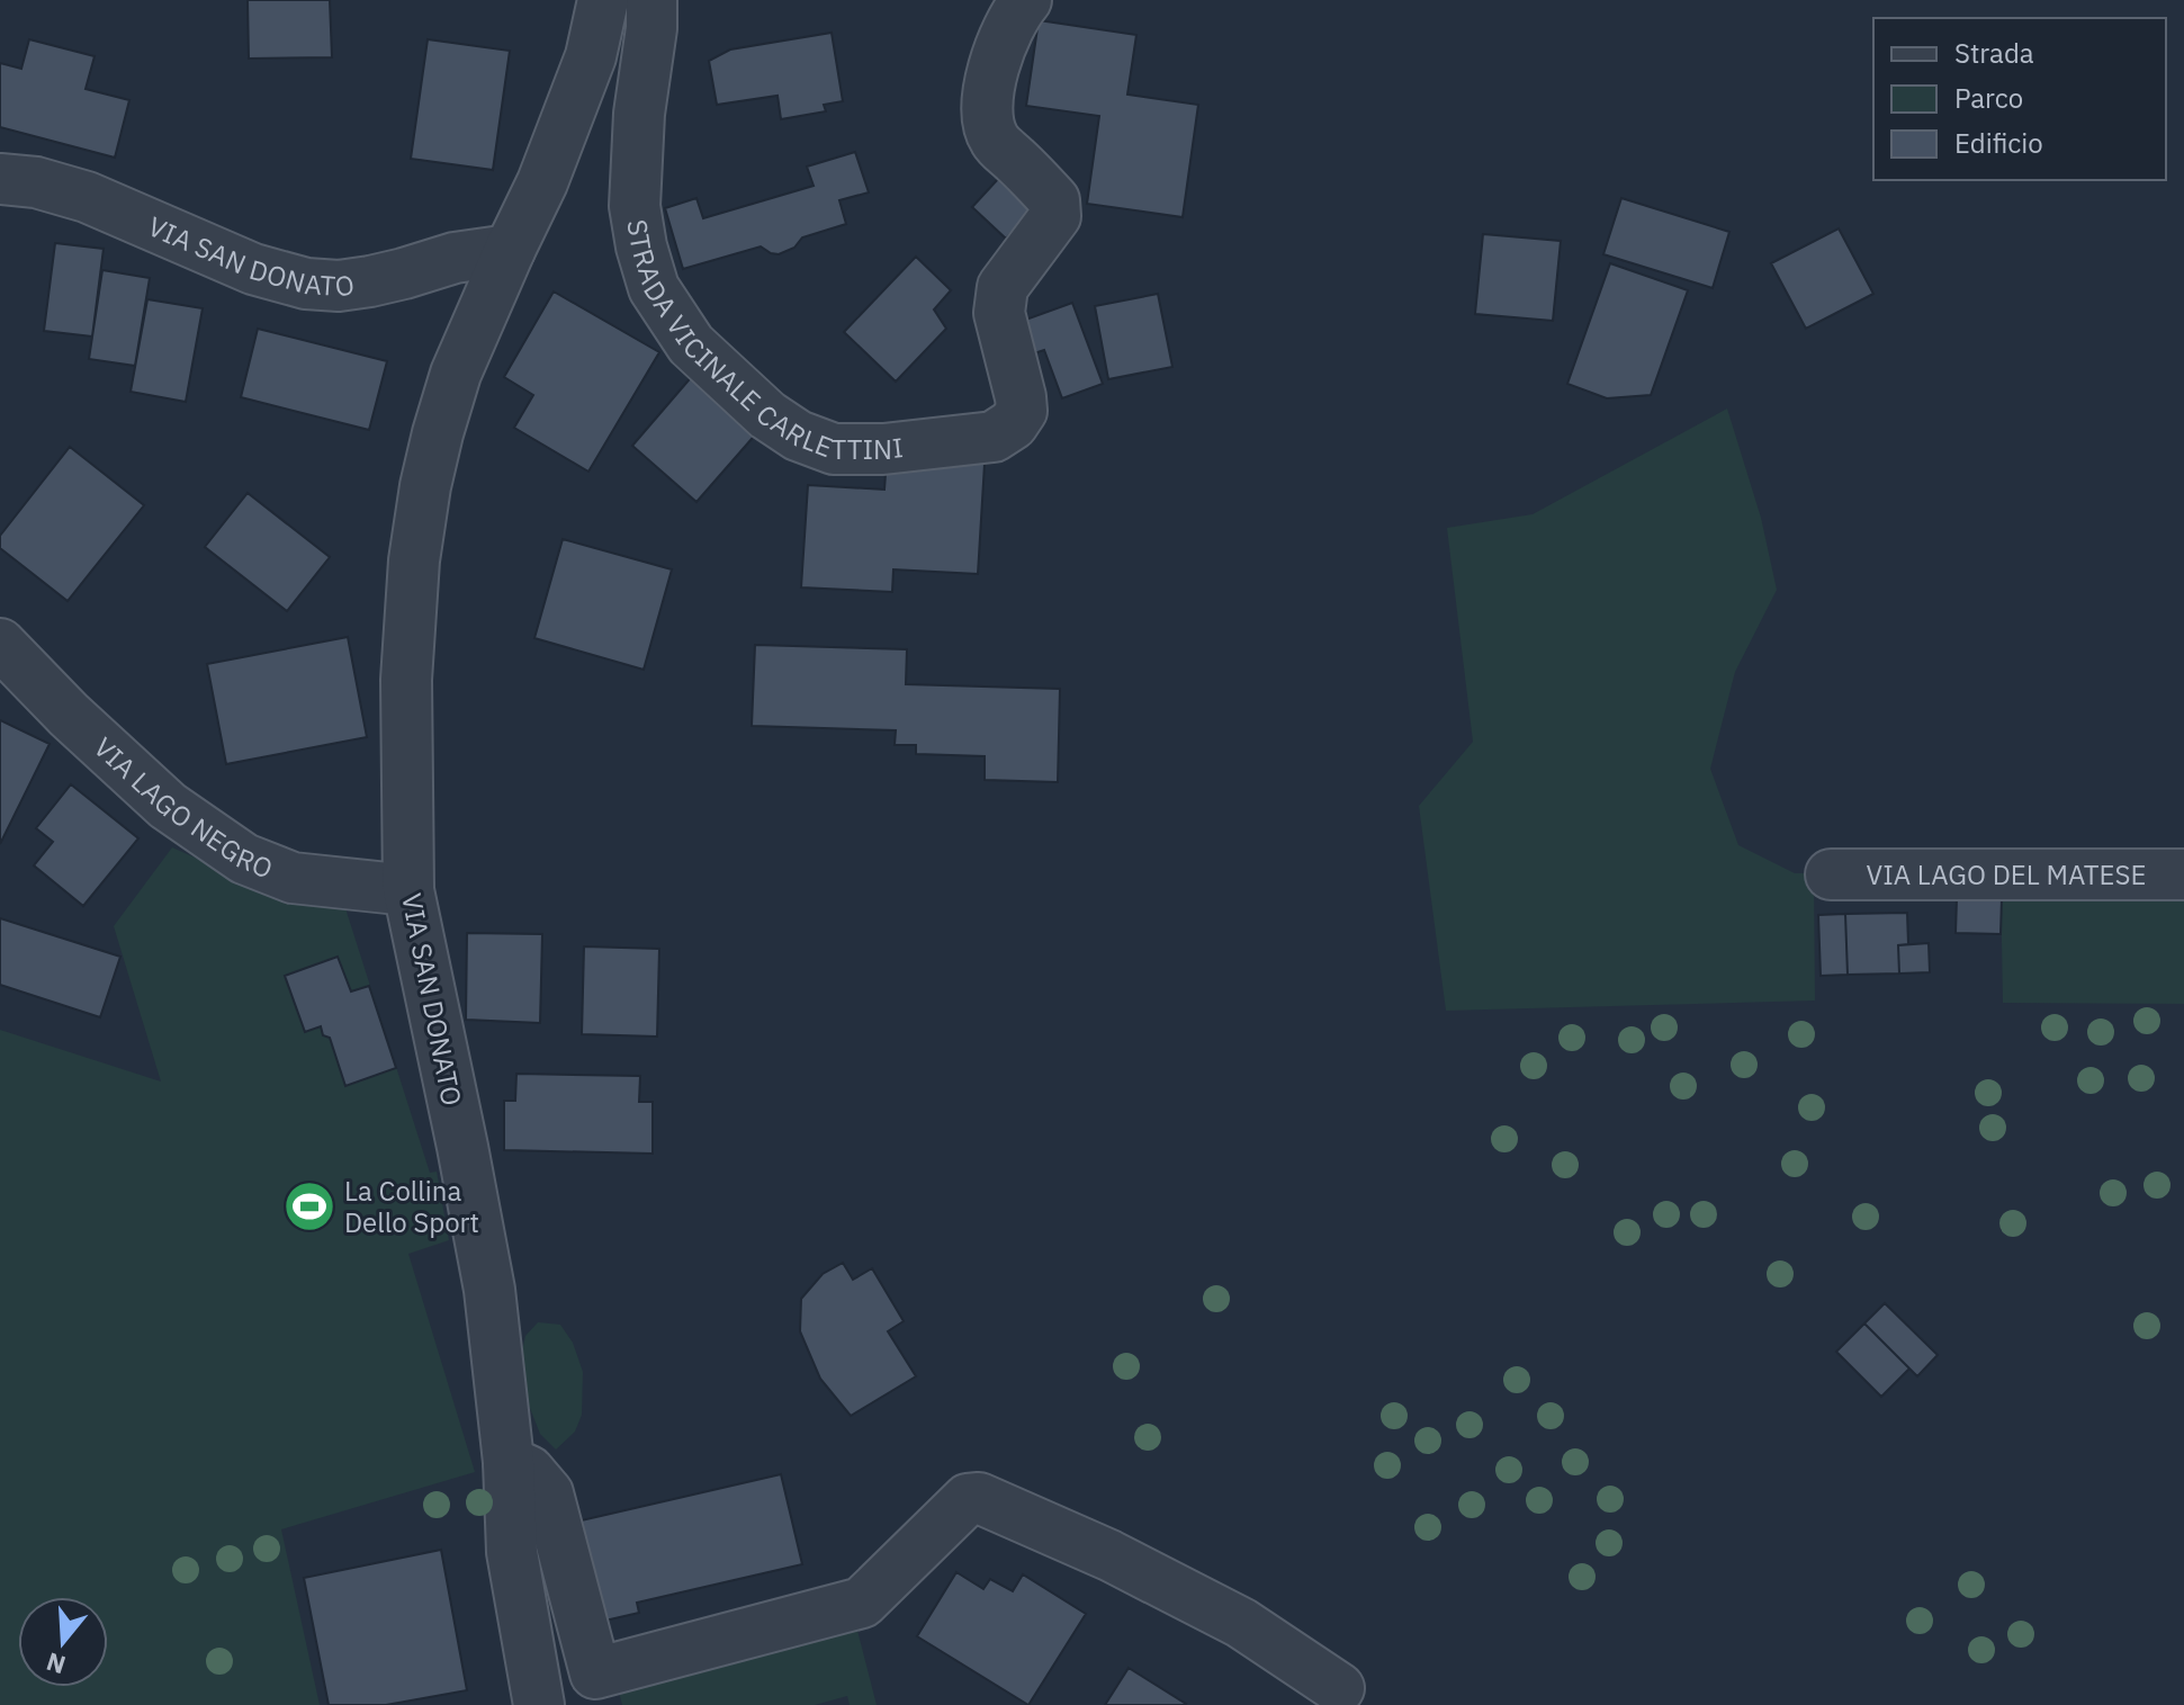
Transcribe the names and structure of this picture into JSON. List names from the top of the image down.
{
  "streets": {
    "street": [
      "VIA SAN DONATO",
      "STRADA VICINALE CARLETTINI",
      "VIA LAGO NEGRO",
      "VIA LAGO DEL MATESE"
    ]
  },
  "crossings": [
    ["VIA SAN DONATO", "VIA LAGO NEGRO"]
  ],
  "places": {
    "sports": ["La Collina Dello Sport"]
  },
  "legend": ["Strada", "Parco", "Edificio"],
  "north": "bottom"
}
